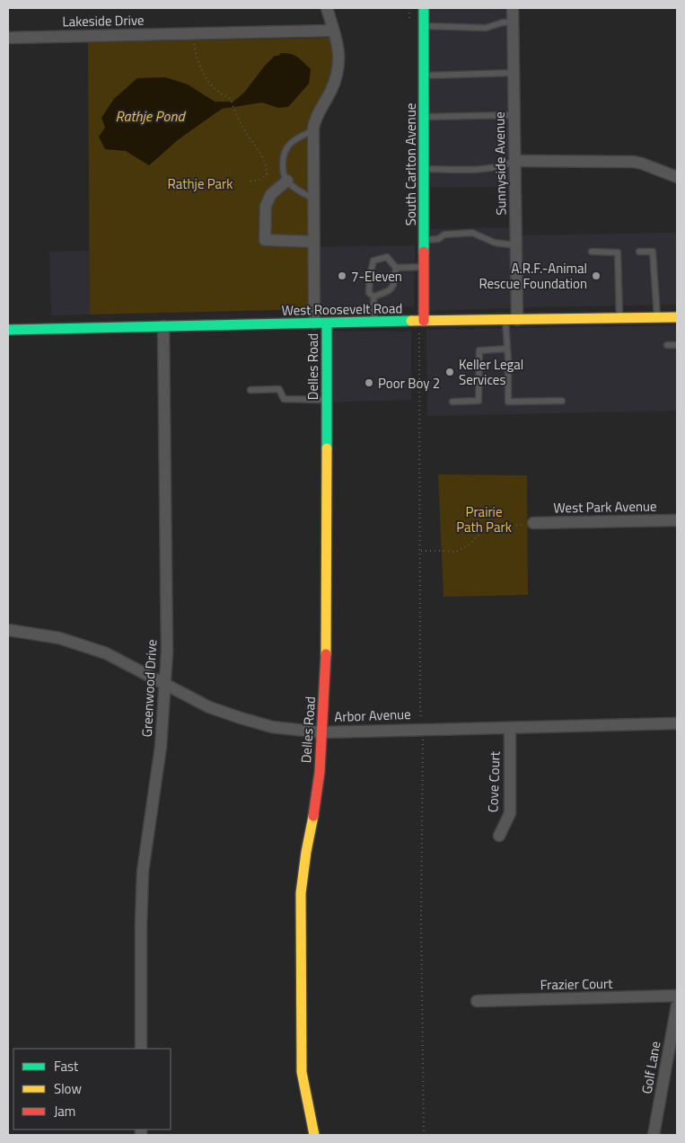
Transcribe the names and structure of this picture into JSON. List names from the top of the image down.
{
  "streets": {
    "street": [
      "Lakeside Drive",
      "Sunnyside Avenue",
      "South Carlton Avenue",
      "West Roosevelt Road",
      "Delles Road",
      "West Park Avenue",
      "Greenwood Drive",
      "Arbor Avenue",
      "Cove Court",
      "Frazier Court",
      "Golf Lane"
    ]
  },
  "crossings": [
    ["Lakeside Drive", "Delles Road"],
    ["Sunnyside Avenue", "West Roosevelt Road"],
    ["South Carlton Avenue", "West Roosevelt Road"],
    ["West Roosevelt Road", "Delles Road"],
    ["West Roosevelt Road", "Greenwood Drive"],
    ["Delles Road", "Arbor Avenue"],
    ["Greenwood Drive", "Arbor Avenue"],
    ["Arbor Avenue", "Cove Court"]
  ],
  "water": ["Rathje Pond"],
  "parks": ["Rathje Park", "Prairie Path Park"],
  "places": [
    "7-Eleven",
    "A.R.F.-Animal Rescue Foundation",
    "Keller Legal Services",
    "Poor Boy 2"
  ],
  "legend": ["Fast", "Slow", "Jam"]
}
